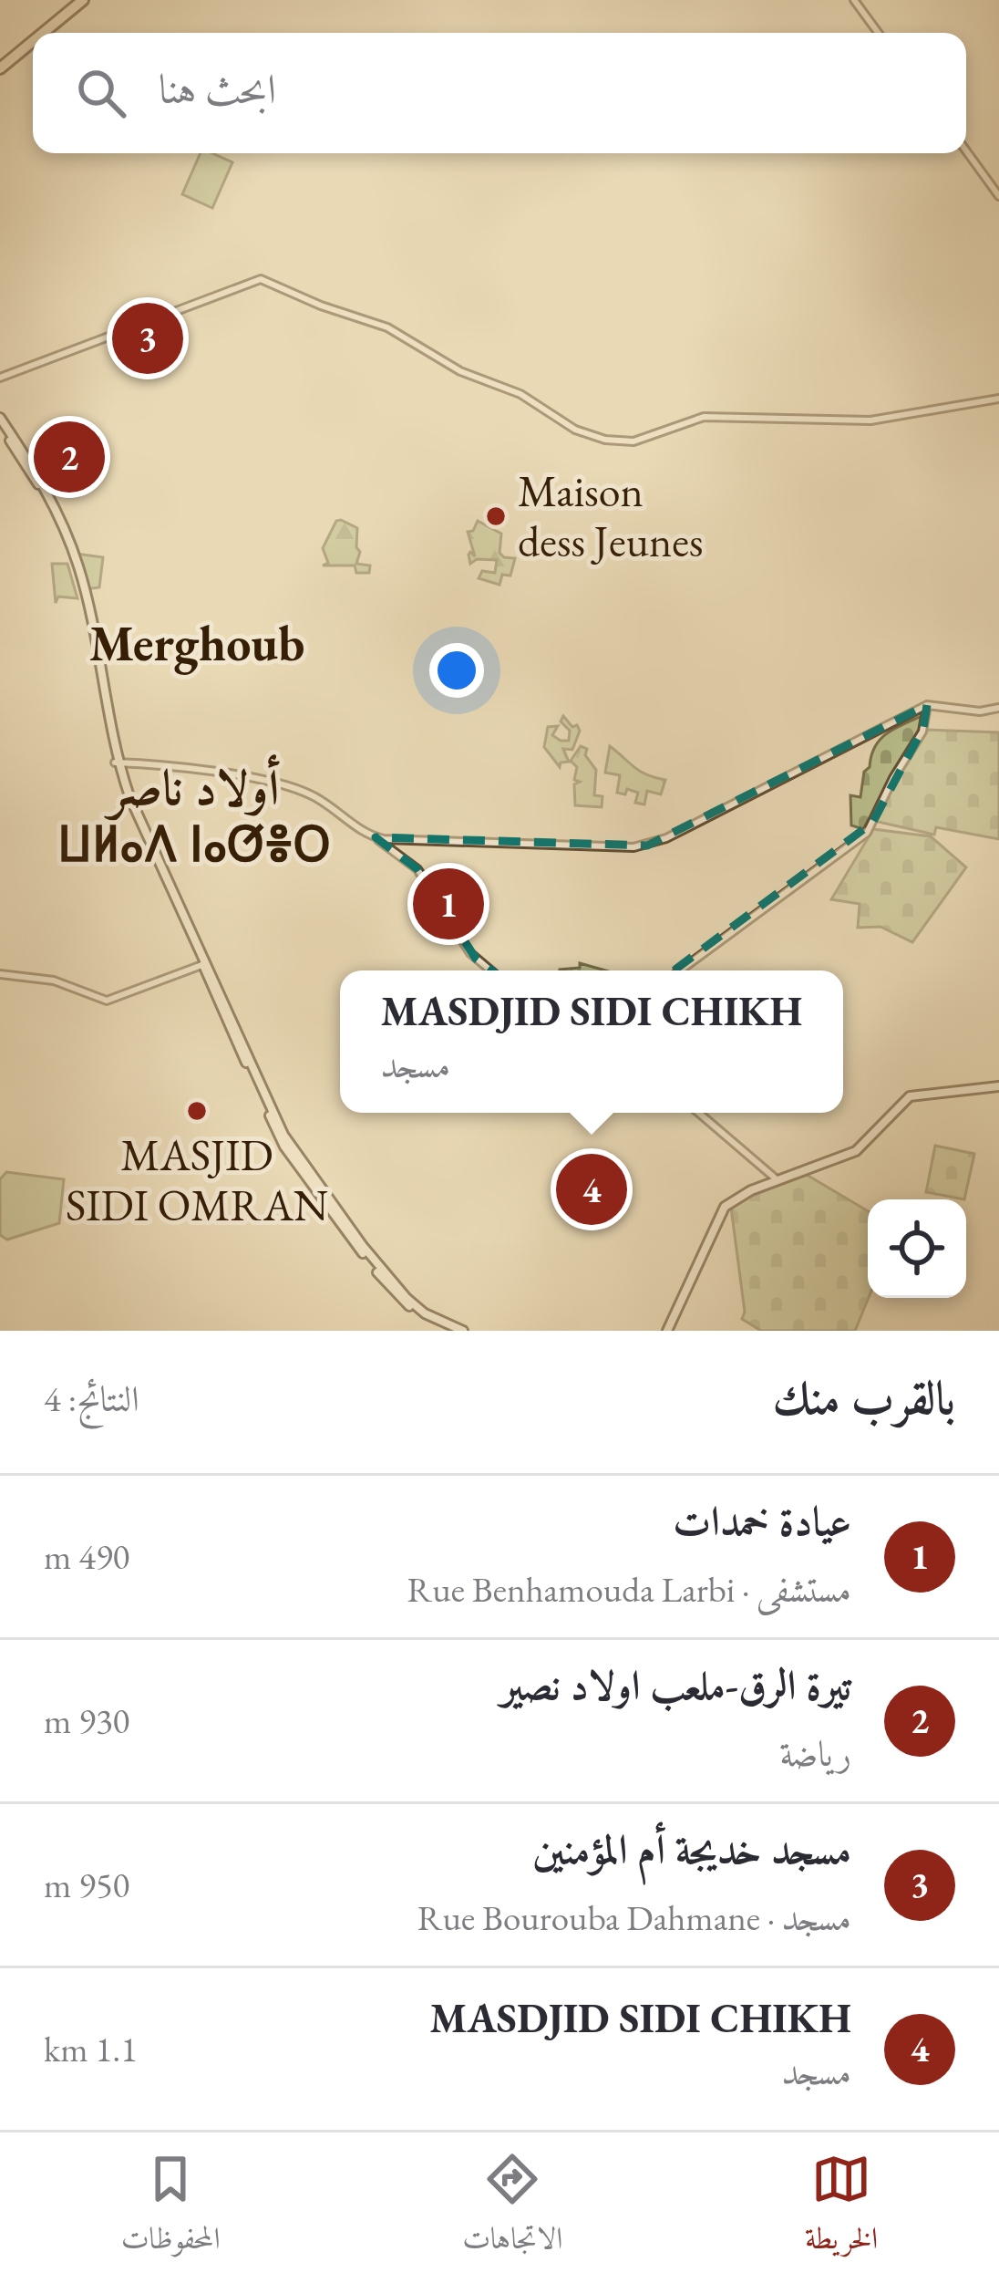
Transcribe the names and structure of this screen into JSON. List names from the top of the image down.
{
  "districts": ["Merghoub", "أولاد ناصر ⵡⵍⴰⴷ ⵏⴰⵚⴻⵔ"],
  "places": ["Maison dess Jeunes", "MASJID SIDI OMRAN"],
  "page": {
    "search": "ابحث هنا",
    "pins": [
      "3",
      "2",
      "1",
      "4"
    ],
    "popup": ["MASDJID SIDI CHIKH", "مسجد"],
    "heading": ["بالقرب منك", "النتائج: 4"],
    "list": [
      {
        "mark": "1",
        "name": "عيادة خمدات",
        "note": "مستشفى · Rue Benhamouda Larbi",
        "value": "490 m"
      },
      {
        "mark": "2",
        "name": "تيرة الرق-ملعب اولاد نصير",
        "note": "رياضة",
        "value": "930 m"
      },
      {
        "mark": "3",
        "name": "مسجد خديجة أم المؤمنين",
        "note": "مسجد · Rue Bourouba Dahmane",
        "value": "950 m"
      },
      {
        "mark": "4",
        "name": "MASDJID SIDI CHIKH",
        "note": "مسجد",
        "value": "1.1 km"
      }
    ],
    "nav": ["الخريطة", "الاتجاهات", "المحفوظات"]
  }
}
